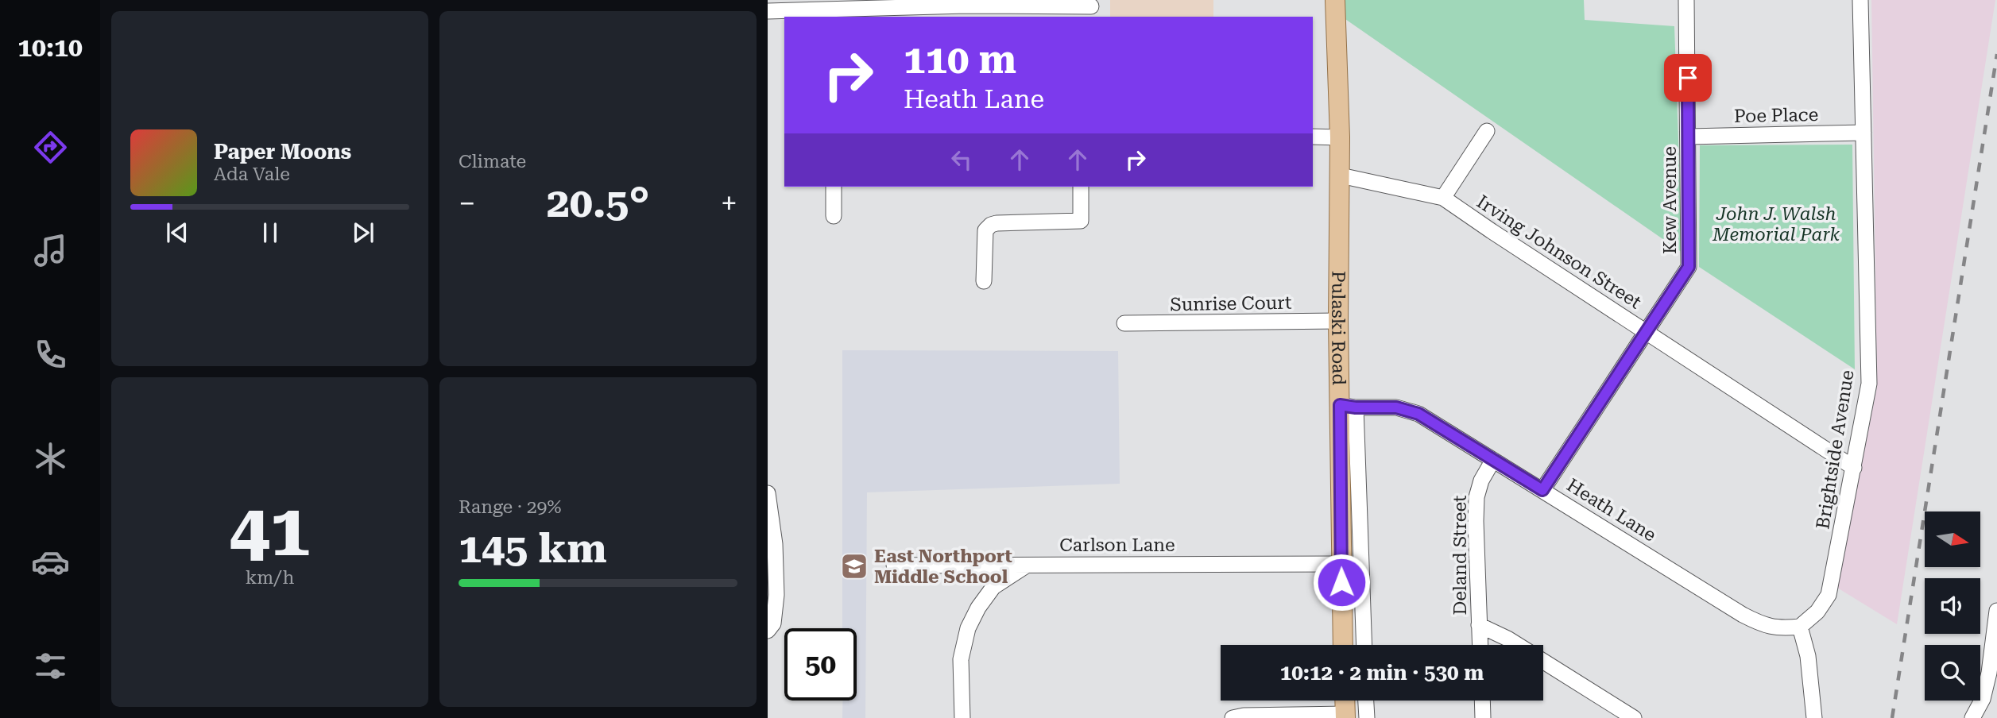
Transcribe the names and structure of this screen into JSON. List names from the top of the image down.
{
  "streets": {
    "main road": ["Pulaski Road"],
    "street": [
      "Poe Place",
      "Kew Avenue",
      "Irving Johnson Street",
      "Sunrise Court",
      "Brightside Avenue",
      "Heath Lane",
      "Carlson Lane",
      "Deland Street"
    ]
  },
  "crossings": [
    ["Poe Place", "Kew Avenue"],
    ["Poe Place", "Brightside Avenue"],
    ["Kew Avenue", "Irving Johnson Street"],
    ["Kew Avenue", "Heath Lane"],
    ["Irving Johnson Street", "Pulaski Road"],
    ["Irving Johnson Street", "Brightside Avenue"],
    ["Sunrise Court", "Pulaski Road"],
    ["Pulaski Road", "Heath Lane"],
    ["Pulaski Road", "Carlson Lane"],
    ["Brightside Avenue", "Heath Lane"],
    ["Heath Lane", "Deland Street"]
  ],
  "parks": ["John J. Walsh Memorial Park"],
  "places": {
    "school or university": ["East Northport Middle School"]
  },
  "north": "right",
  "page": {
    "tabs": "10:10",
    "tile": [
      "Climate",
      ["41", "km/h"],
      ["Range · 29%", "145 km"]
    ],
    "turn": ["110 m", "Heath Lane"],
    "song": ["Paper Moons", "Ada Vale"],
    "heat": ["−", "20.5°", "+"],
    "limit": "50",
    "trip": "10:12 · 2 min · 530 m"
  }
}
